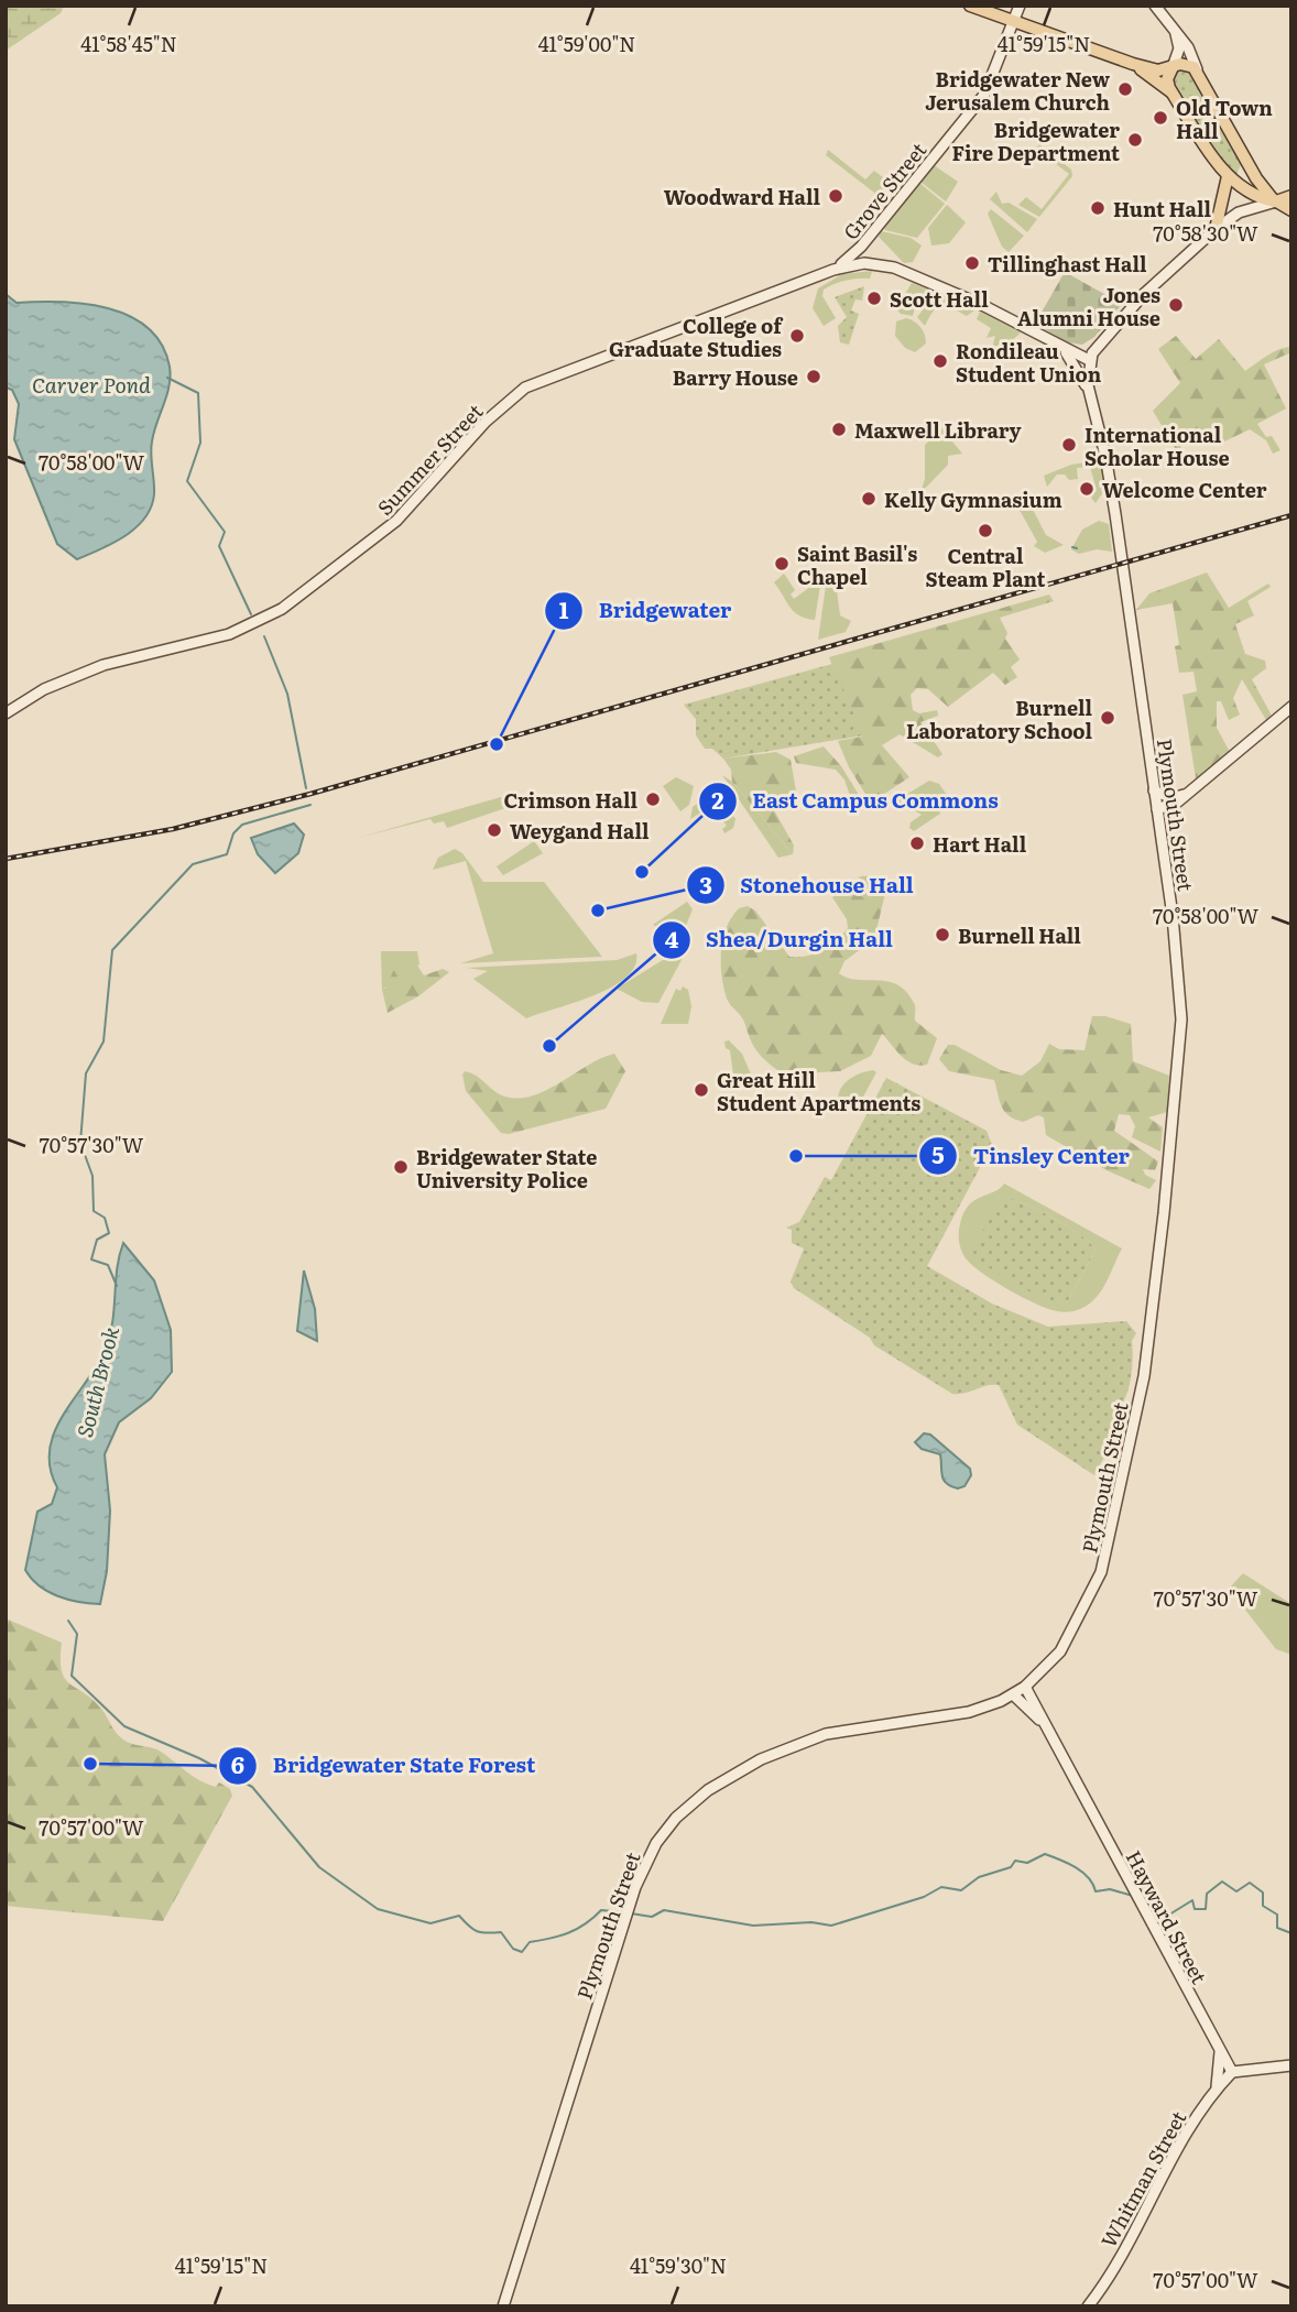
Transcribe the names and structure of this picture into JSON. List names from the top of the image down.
{
  "streets": {
    "main road": [
      "Grove Street",
      "Summer Street",
      "Plymouth Street",
      "Hayward Street",
      "Whitman Street"
    ]
  },
  "crossings": [
    ["Grove Street", "Summer Street"],
    ["Summer Street", "Plymouth Street"],
    ["Plymouth Street", "Hayward Street"],
    ["Hayward Street", "Whitman Street"]
  ],
  "water": ["Carver Pond", "South Brook"],
  "places": [
    "Bridgewater New Jerusalem Church",
    "Old Town Hall",
    "Bridgewater Fire Department",
    "Woodward Hall",
    "Hunt Hall",
    "Tillinghast Hall",
    "Scott Hall",
    "Jones Alumni House",
    "College of Graduate Studies",
    "Rondileau Student Union",
    "Barry House",
    "Maxwell Library",
    "International Scholar House",
    "Welcome Center",
    "Kelly Gymnasium",
    "Central Steam Plant",
    "Saint Basil's Chapel",
    "Burnell Laboratory School",
    "Bridgewater",
    "Crimson Hall",
    "Weygand Hall",
    "Hart Hall",
    "East Campus Commons",
    "Stonehouse Hall",
    "Burnell Hall",
    "Shea/Durgin Hall",
    "Great Hill Student Apartments",
    "Tinsley Center",
    "Bridgewater State University Police",
    "Bridgewater State Forest"
  ],
  "coordinates": [
    "41°58'45\"N",
    "41°59'00\"N",
    "41°59'15\"N",
    "70°58'30\"W",
    "70°58'00\"W",
    "70°57'30\"W",
    "70°57'00\"W",
    "41°59'30\"N"
  ]
}
